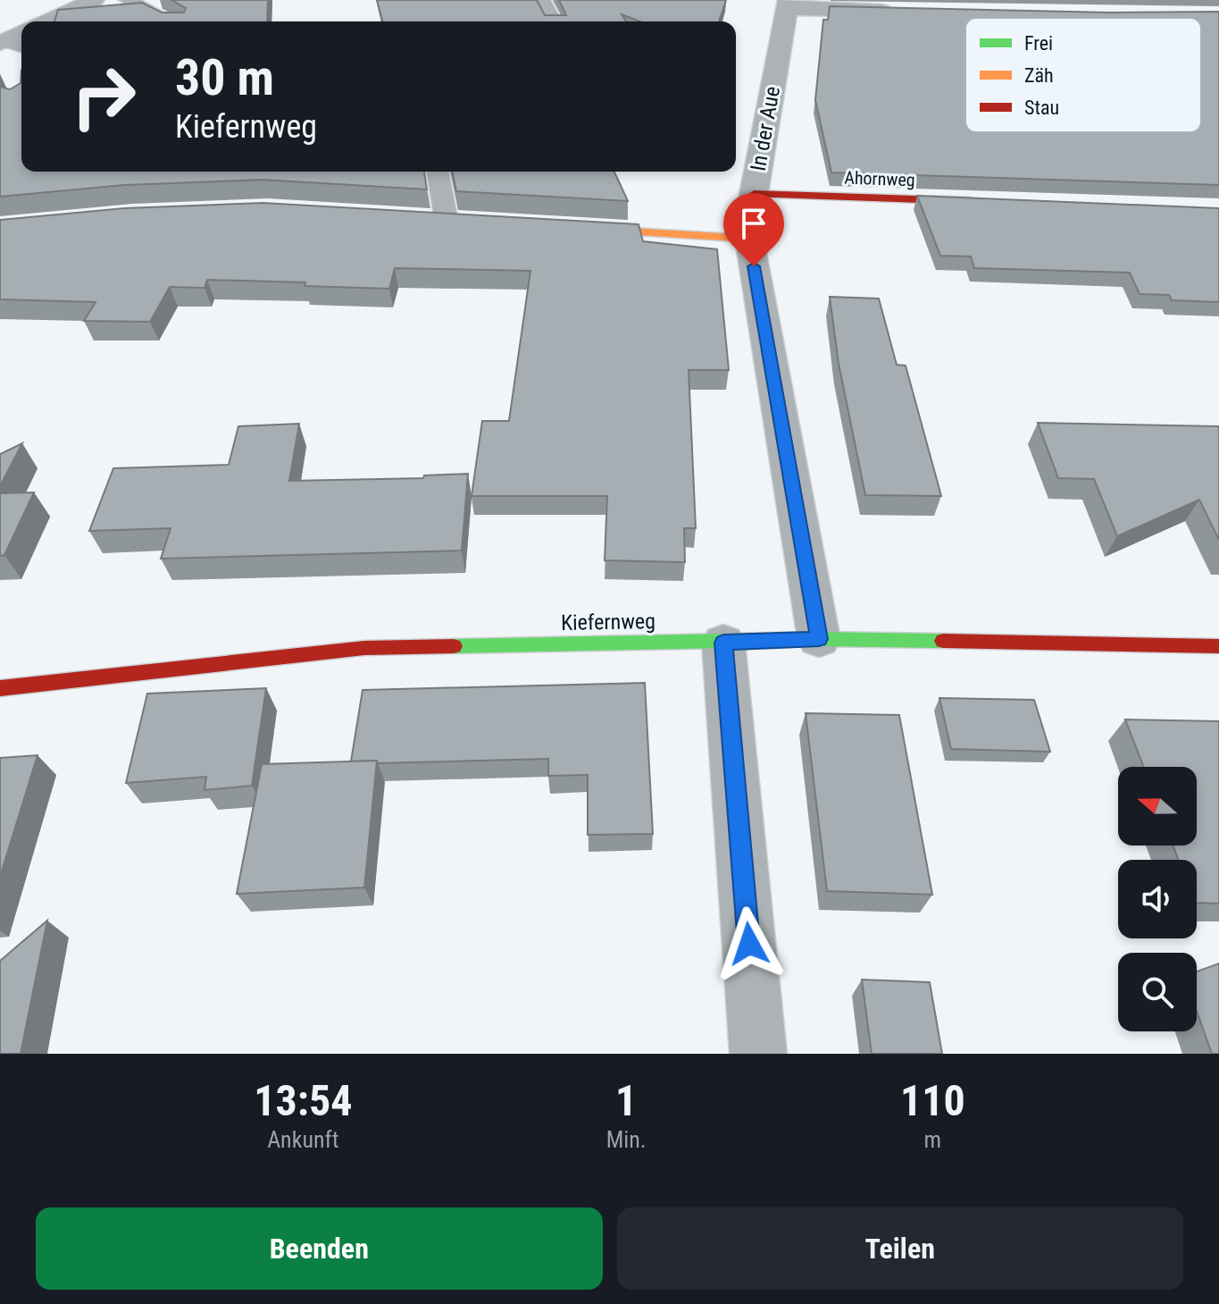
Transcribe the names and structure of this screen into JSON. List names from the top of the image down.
{
  "streets": {
    "street": ["In der Aue", "Ahornweg", "Kiefernweg"]
  },
  "crossings": [
    ["In der Aue", "Ahornweg"],
    ["In der Aue", "Kiefernweg"]
  ],
  "legend": ["Frei", "Zäh", "Stau"],
  "north": "left",
  "page": {
    "turn": ["30 m", "Kiefernweg"],
    "eta": [
      "13:54",
      "Ankunft",
      "1",
      "Min.",
      "110",
      "m"
    ],
    "buttons": ["Beenden", "Teilen"]
  }
}
